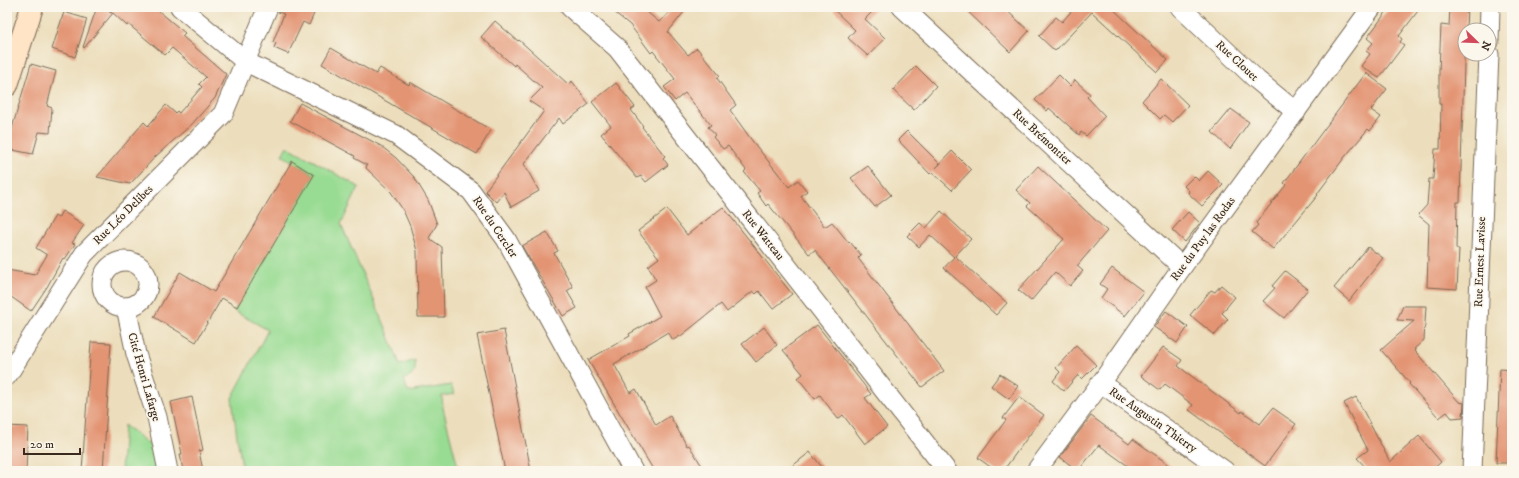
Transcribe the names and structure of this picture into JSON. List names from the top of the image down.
{
  "streets": {
    "street": [
      "Rue Clouet",
      "Rue Brémontier",
      "Rue Léo Delibes",
      "Rue du Cercler",
      "Rue Watteau",
      "Rue du Puy las Rodas",
      "Rue Ernest Lavisse",
      "Cité Henri Lafarge",
      "Rue Augustin Thierry"
    ]
  },
  "crossings": [
    ["Rue Clouet", "Rue du Puy las Rodas"],
    ["Rue Brémontier", "Rue du Puy las Rodas"],
    ["Rue Léo Delibes", "Rue du Cercler"],
    ["Rue du Puy las Rodas", "Rue Augustin Thierry"]
  ],
  "scale_bar": "20 m",
  "north": "bottom right"
}
